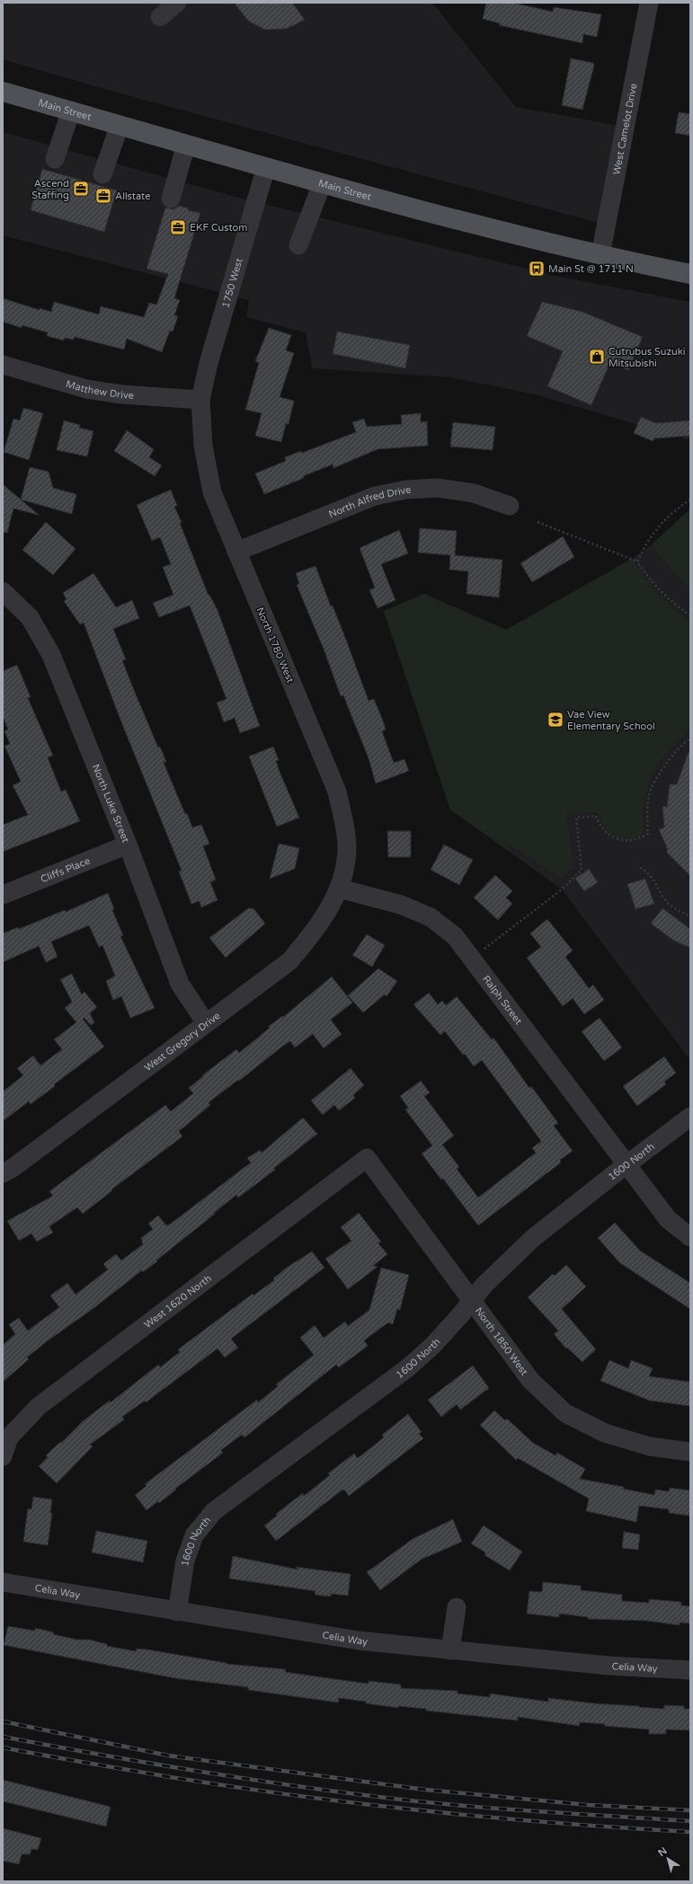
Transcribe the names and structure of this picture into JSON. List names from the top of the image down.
{
  "streets": {
    "main road": ["Main Street"],
    "street": [
      "West Camelot Drive",
      "1750 West",
      "Matthew Drive",
      "North Alfred Drive",
      "North 1780 West",
      "North Luke Street",
      "Cliffs Place",
      "Ralph Street",
      "West Gregory Drive",
      "1600 North",
      "West 1620 North",
      "North 1850 West",
      "Celia Way"
    ]
  },
  "crossings": [
    ["Main Street", "West Camelot Drive"],
    ["Main Street", "1750 West"],
    ["1750 West", "Matthew Drive"],
    ["1750 West", "North 1780 West"],
    ["Matthew Drive", "North 1780 West"],
    ["North Alfred Drive", "North 1780 West"],
    ["North 1780 West", "Ralph Street"],
    ["North 1780 West", "West Gregory Drive"],
    ["North Luke Street", "Cliffs Place"],
    ["North Luke Street", "West Gregory Drive"],
    ["Ralph Street", "West Gregory Drive"],
    ["Ralph Street", "1600 North"],
    ["1600 North", "North 1850 West"],
    ["1600 North", "Celia Way"],
    ["West 1620 North", "North 1850 West"]
  ],
  "places": {
    "office": ["Ascend Staffing", "Allstate", "EKF Custom"],
    "bus stop": ["Main St @ 1711 N"],
    "shop": ["Cutrubus Suzuki Mitsubishi"],
    "school or university": ["Vae View Elementary School"]
  },
  "north": "top left"
}
